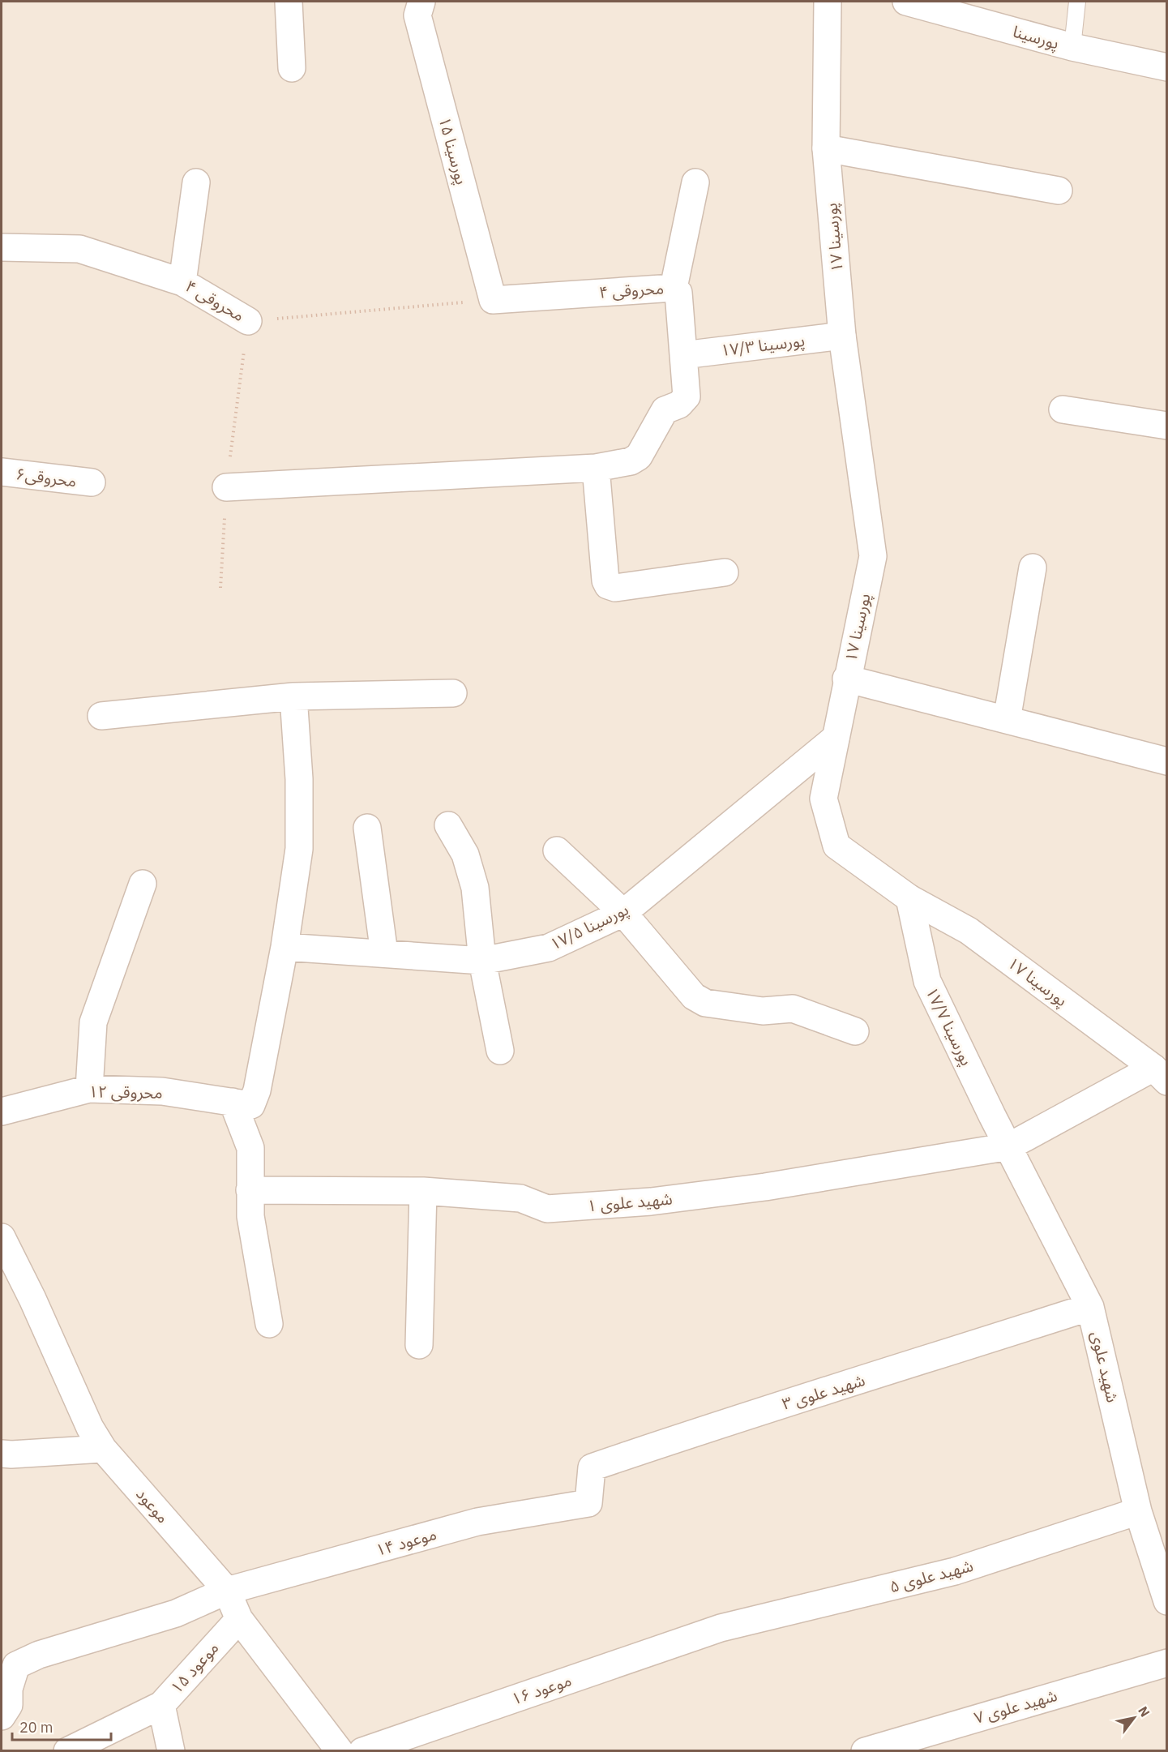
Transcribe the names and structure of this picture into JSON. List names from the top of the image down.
{
  "streets": {
    "street": [
      "پورسینا",
      "پورسینا ۱۵",
      "پورسینا ۱۷",
      "محروقی ۴",
      "پورسینا ۱۷/۳",
      "محروقی۶",
      "پورسینا ۱۷/۵",
      "پورسینا ۱۷/۷",
      "محروقی ۱۲",
      "شهید علوی ۱",
      "شهید علوی",
      "شهید علوی ۳",
      "موعود",
      "موعود ۱۴",
      "شهید علوی ۵",
      "موعود ۱۵",
      "موعود ۱۶",
      "شهید علوی ۷"
    ]
  },
  "crossings": [
    ["پورسینا ۱۵", "محروقی ۴"],
    ["پورسینا ۱۷", "پورسینا ۱۷/۳"],
    ["پورسینا ۱۷", "پورسینا ۱۷/۵"],
    ["پورسینا ۱۷", "پورسینا ۱۷/۷"],
    ["پورسینا ۱۷", "شهید علوی ۱"],
    ["محروقی ۴", "پورسینا ۱۷/۳"],
    ["پورسینا ۱۷/۷", "شهید علوی ۱"],
    ["پورسینا ۱۷/۷", "شهید علوی"],
    ["شهید علوی ۱", "شهید علوی"],
    ["شهید علوی", "شهید علوی ۳"],
    ["شهید علوی", "شهید علوی ۵"],
    ["شهید علوی ۳", "موعود ۱۴"],
    ["موعود", "موعود ۱۴"],
    ["موعود", "موعود ۱۵"],
    ["شهید علوی ۵", "موعود ۱۶"]
  ],
  "scale_bar": "20 m",
  "north": "top right"
}
